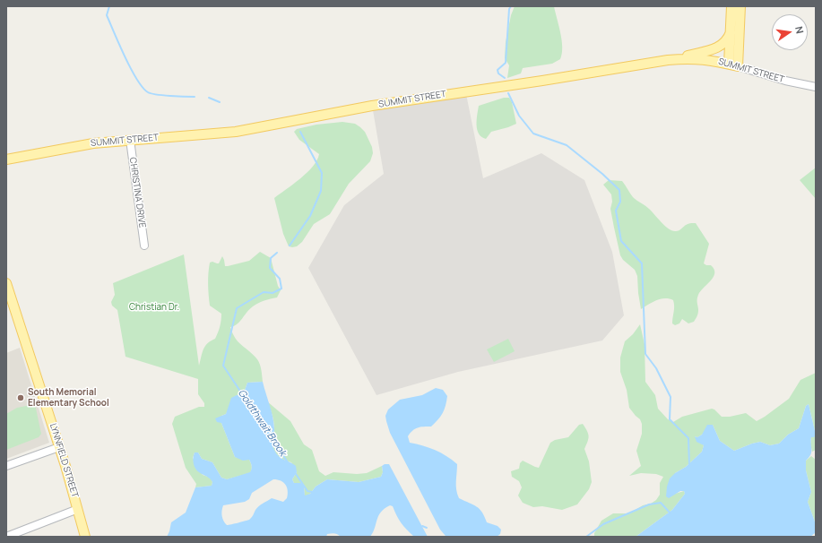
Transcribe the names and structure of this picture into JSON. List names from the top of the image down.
{
  "streets": {
    "main road": ["SUMMIT STREET", "LYNNFIELD STREET"],
    "street": ["CHRISTINA DRIVE"]
  },
  "crossings": [
    ["SUMMIT STREET", "CHRISTINA DRIVE"]
  ],
  "water": ["Goldthwait Brook"],
  "parks": ["Christian Dr."],
  "places": ["South Memorial Elementary School"],
  "north": "right"
}
